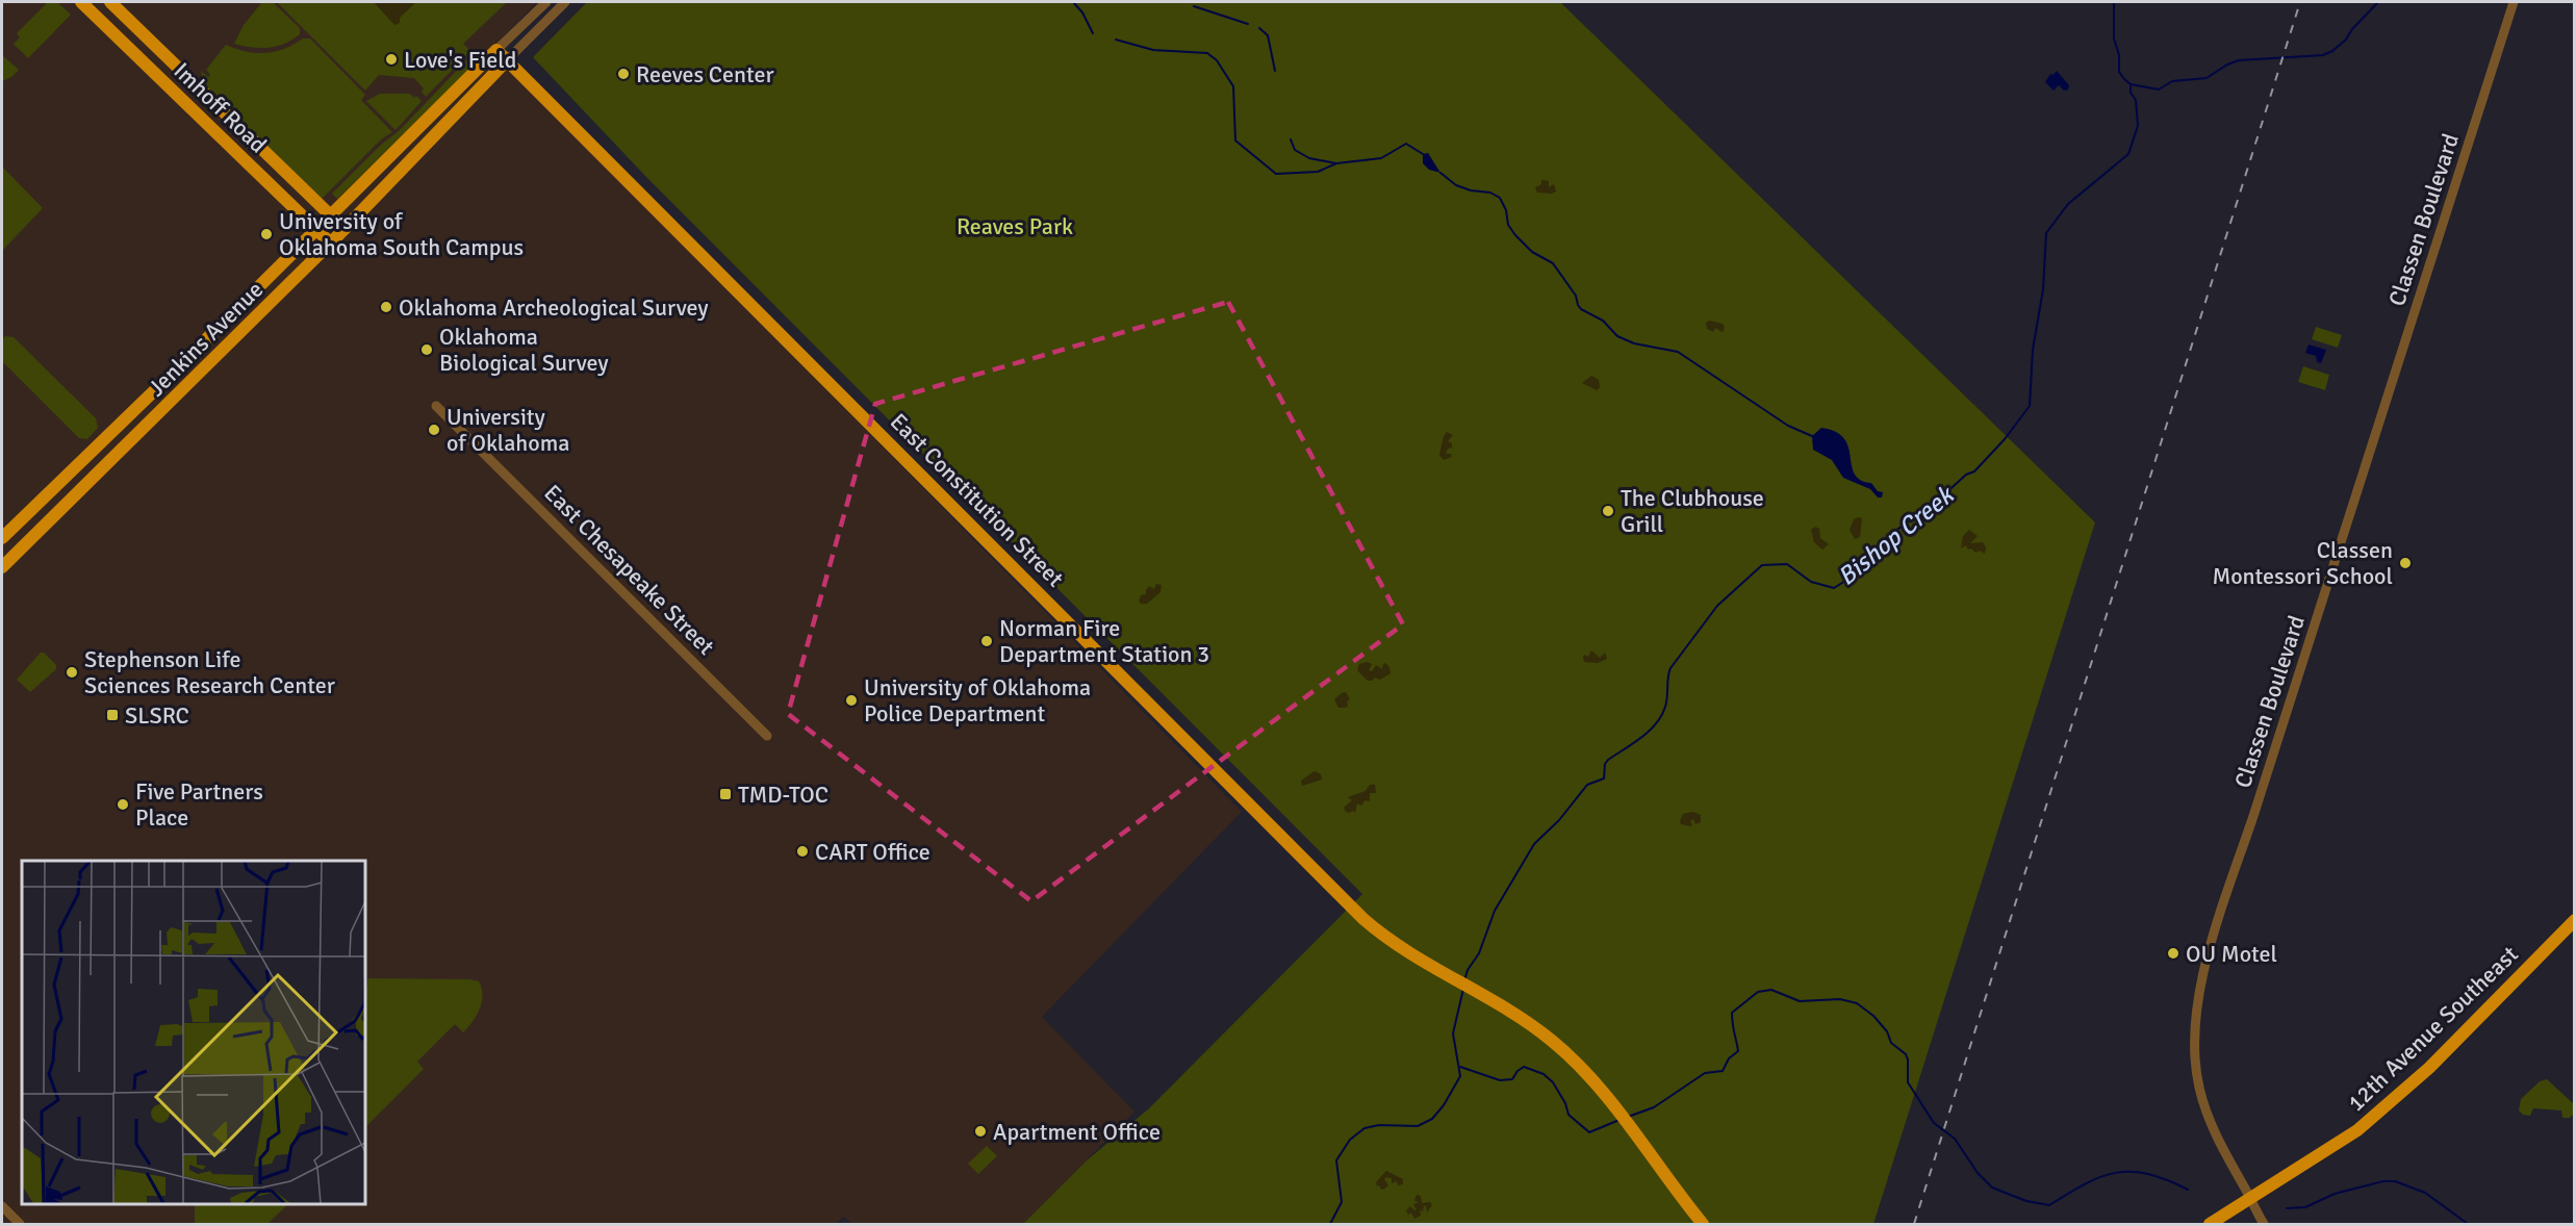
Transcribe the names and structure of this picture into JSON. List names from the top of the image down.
{
  "streets": {
    "main road": [
      "Imhoff Road",
      "Jenkins Avenue",
      "East Constitution Street",
      "12th Avenue Southeast"
    ],
    "street": ["Classen Boulevard", "East Chesapeake Street"]
  },
  "crossings": [
    ["Imhoff Road", "Jenkins Avenue"],
    ["Classen Boulevard", "12th Avenue Southeast"],
    ["Jenkins Avenue", "East Constitution Street"]
  ],
  "water": ["Bishop Creek"],
  "parks": ["Reaves Park"],
  "places": {
    "other": [
      "Love's Field",
      "Reeves Center",
      "University of Oklahoma South Campus",
      "Oklahoma Archeological Survey",
      "Oklahoma Biological Survey",
      "University of Oklahoma",
      "The Clubhouse Grill",
      "Classen Montessori School",
      "Norman Fire Department Station 3",
      "Stephenson Life Sciences Research Center",
      "University of Oklahoma Police Department",
      "Five Partners Place",
      "CART Office",
      "OU Motel",
      "Apartment Office"
    ],
    "transit": ["SLSRC", "TMD-TOC"]
  }
}
